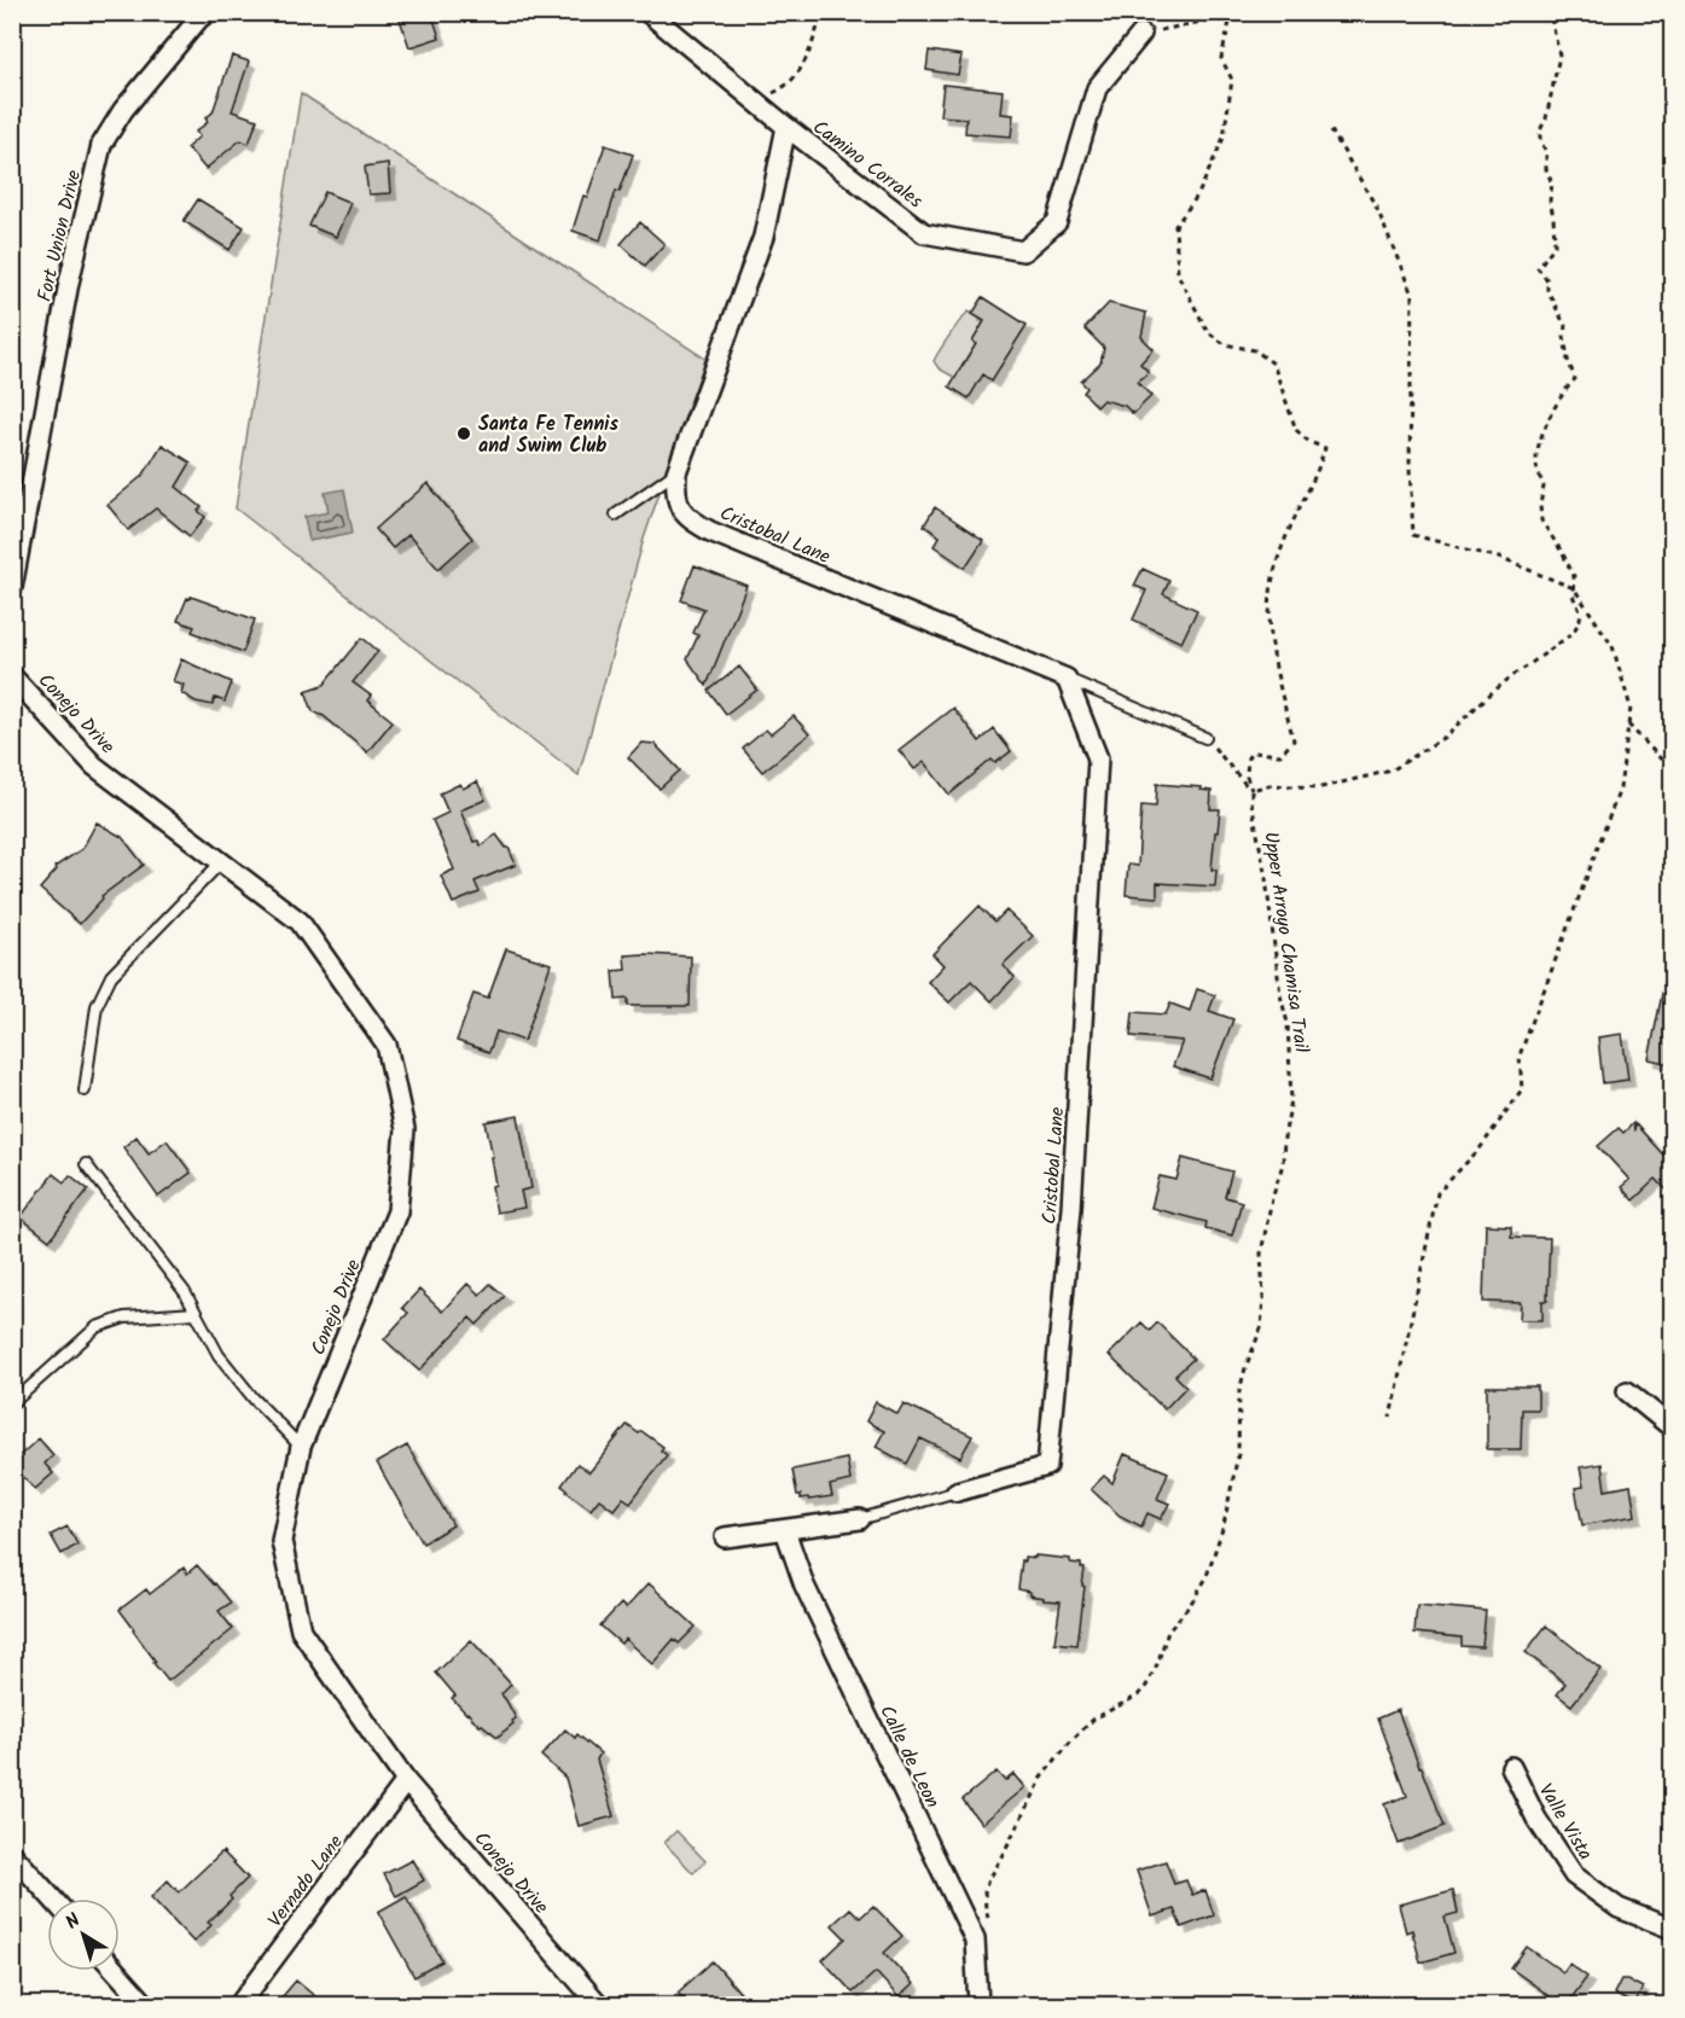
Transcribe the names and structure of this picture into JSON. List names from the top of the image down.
{
  "streets": {
    "street": [
      "Camino Corrales",
      "Fort Union Drive",
      "Cristobal Lane",
      "Conejo Drive",
      "Calle de Leon",
      "Valle Vista",
      "Vernado Lane"
    ],
    "path": ["Upper Arroyo Chamisa Trail"]
  },
  "crossings": [
    ["Camino Corrales", "Cristobal Lane"],
    ["Conejo Drive", "Vernado Lane"]
  ],
  "places": ["Santa Fe Tennis and Swim Club"],
  "north": "top left"
}
